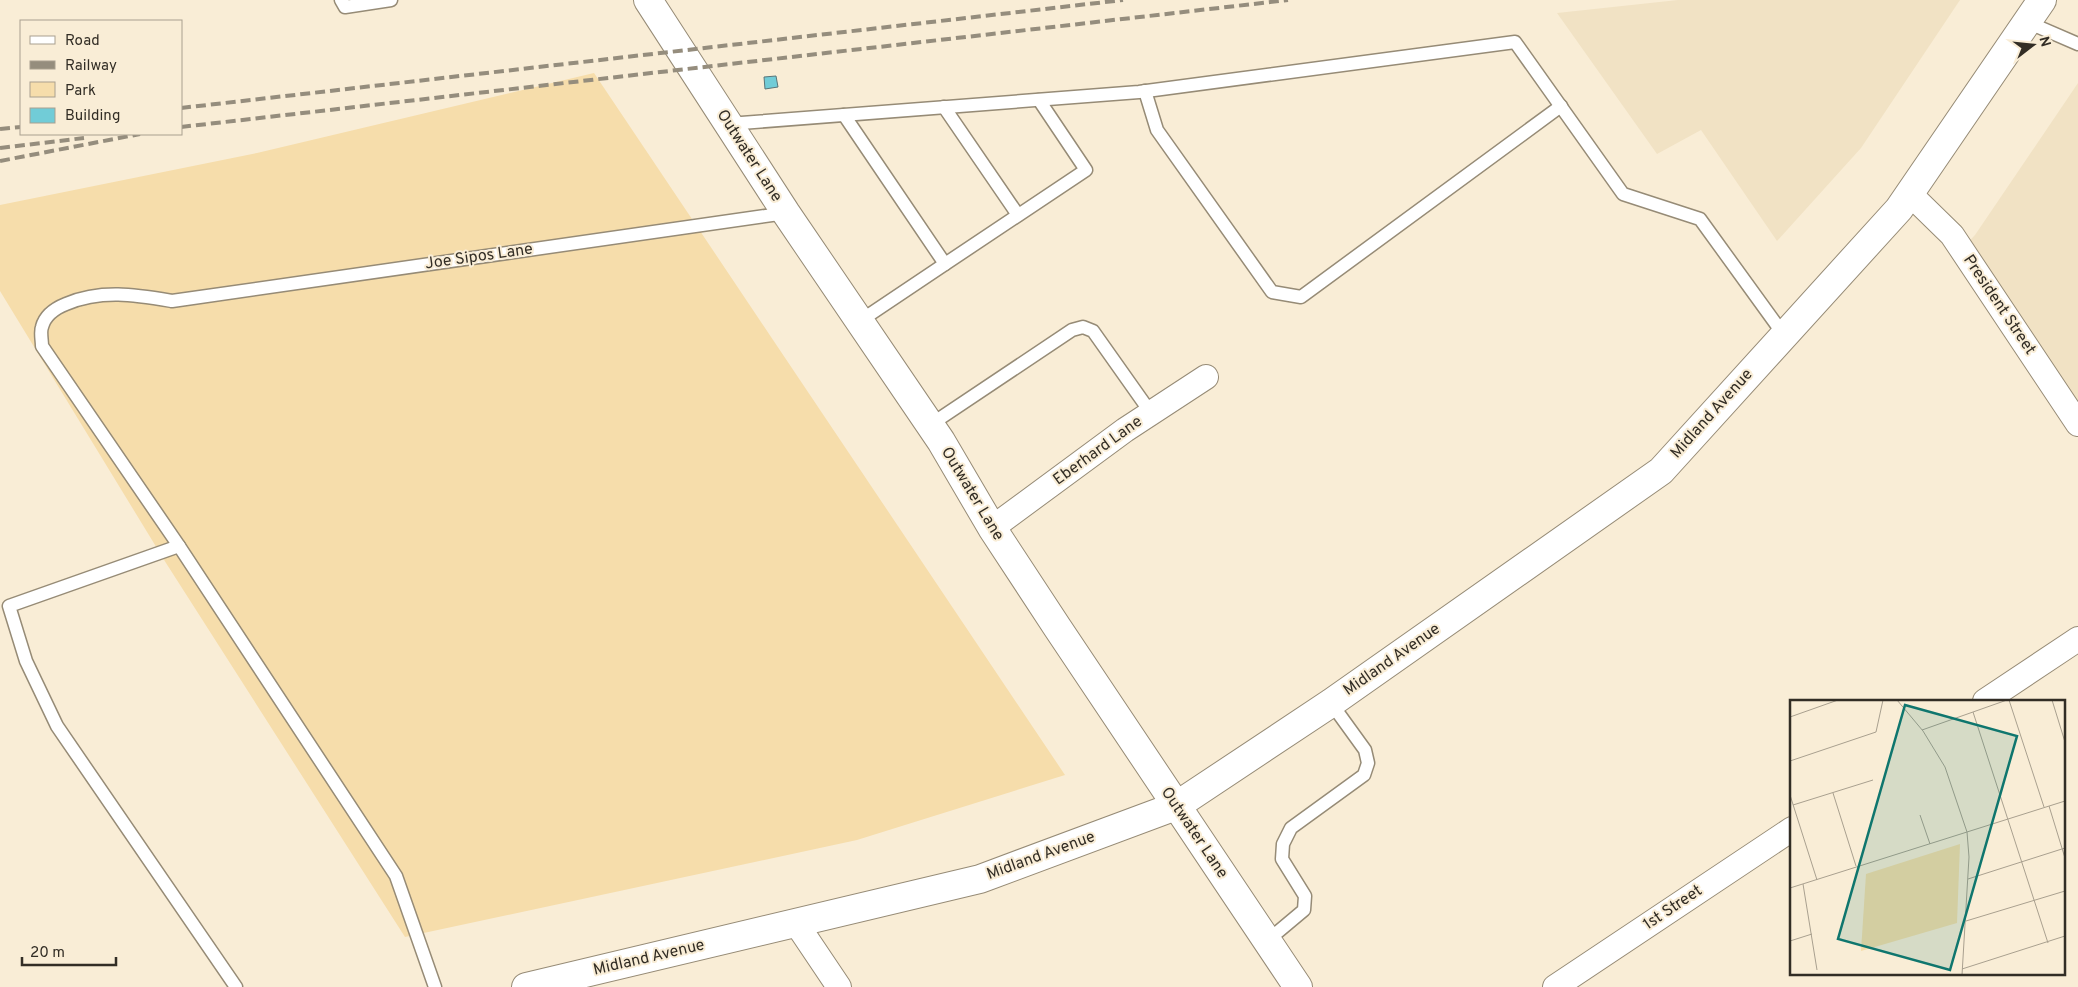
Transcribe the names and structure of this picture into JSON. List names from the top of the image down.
{
  "streets": {
    "street": [
      "Outwater Lane",
      "President Street",
      "Midland Avenue",
      "Eberhard Lane",
      "1st Street"
    ],
    "lane": ["Joe Sipos Lane"]
  },
  "crossings": [
    ["Outwater Lane", "Joe Sipos Lane"],
    ["Outwater Lane", "Midland Avenue"],
    ["Outwater Lane", "Eberhard Lane"],
    ["President Street", "Midland Avenue"]
  ],
  "legend": [
    "Road",
    "Railway",
    "Park",
    "Building"
  ],
  "scale_bar": "20 m",
  "north": "right"
}
